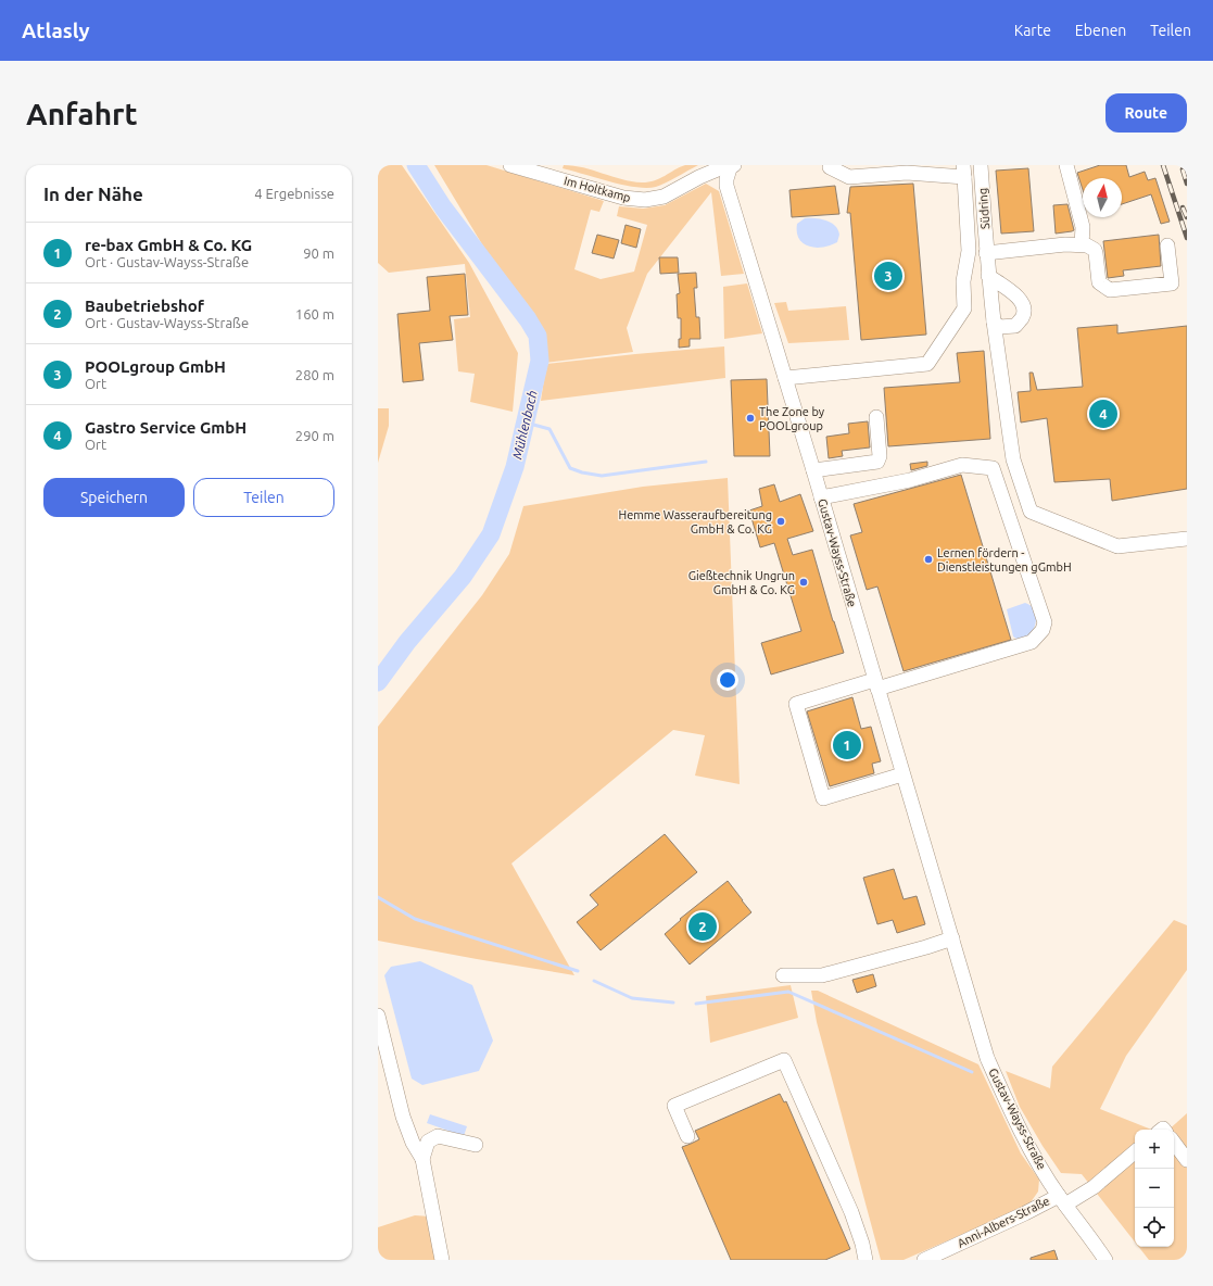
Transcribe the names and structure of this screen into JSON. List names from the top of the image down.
{
  "streets": {
    "street": [
      "Im Holtkamp",
      "Südring",
      "Gustav-Wayss-Straße",
      "Anni-Albers-Straße"
    ]
  },
  "crossings": [
    ["Im Holtkamp", "Gustav-Wayss-Straße"],
    ["Gustav-Wayss-Straße", "Anni-Albers-Straße"]
  ],
  "water": ["Mühlenbach"],
  "places": [
    "The Zone by POOLgroup",
    "Hemme Wasseraufbereitung GmbH & Co. KG",
    "Lernen fördern - Dienstleistungen gGmbH",
    "Gießtechnik Ungrun GmbH & Co. KG"
  ],
  "north": "top",
  "page": {
    "header": "Atlasly",
    "nav": ["Karte", "Ebenen", "Teilen"],
    "buttons": [
      "Route",
      ["Speichern", "Teilen"]
    ],
    "title": "Anfahrt",
    "heading": ["In der Nähe", "4 Ergebnisse"],
    "list": [
      {
        "mark": "1",
        "name": "re-bax GmbH & Co. KG",
        "note": "Ort · Gustav-Wayss-Straße",
        "value": "90 m"
      },
      {
        "mark": "2",
        "name": "Baubetriebshof",
        "note": "Ort · Gustav-Wayss-Straße",
        "value": "160 m"
      },
      {
        "mark": "3",
        "name": "POOLgroup GmbH",
        "note": "Ort",
        "value": "280 m"
      },
      {
        "mark": "4",
        "name": "Gastro Service GmbH",
        "note": "Ort",
        "value": "290 m"
      }
    ],
    "pins": [
      "3",
      "4",
      "1",
      "2"
    ],
    "map_buttons": ["+", "−"]
  }
}
